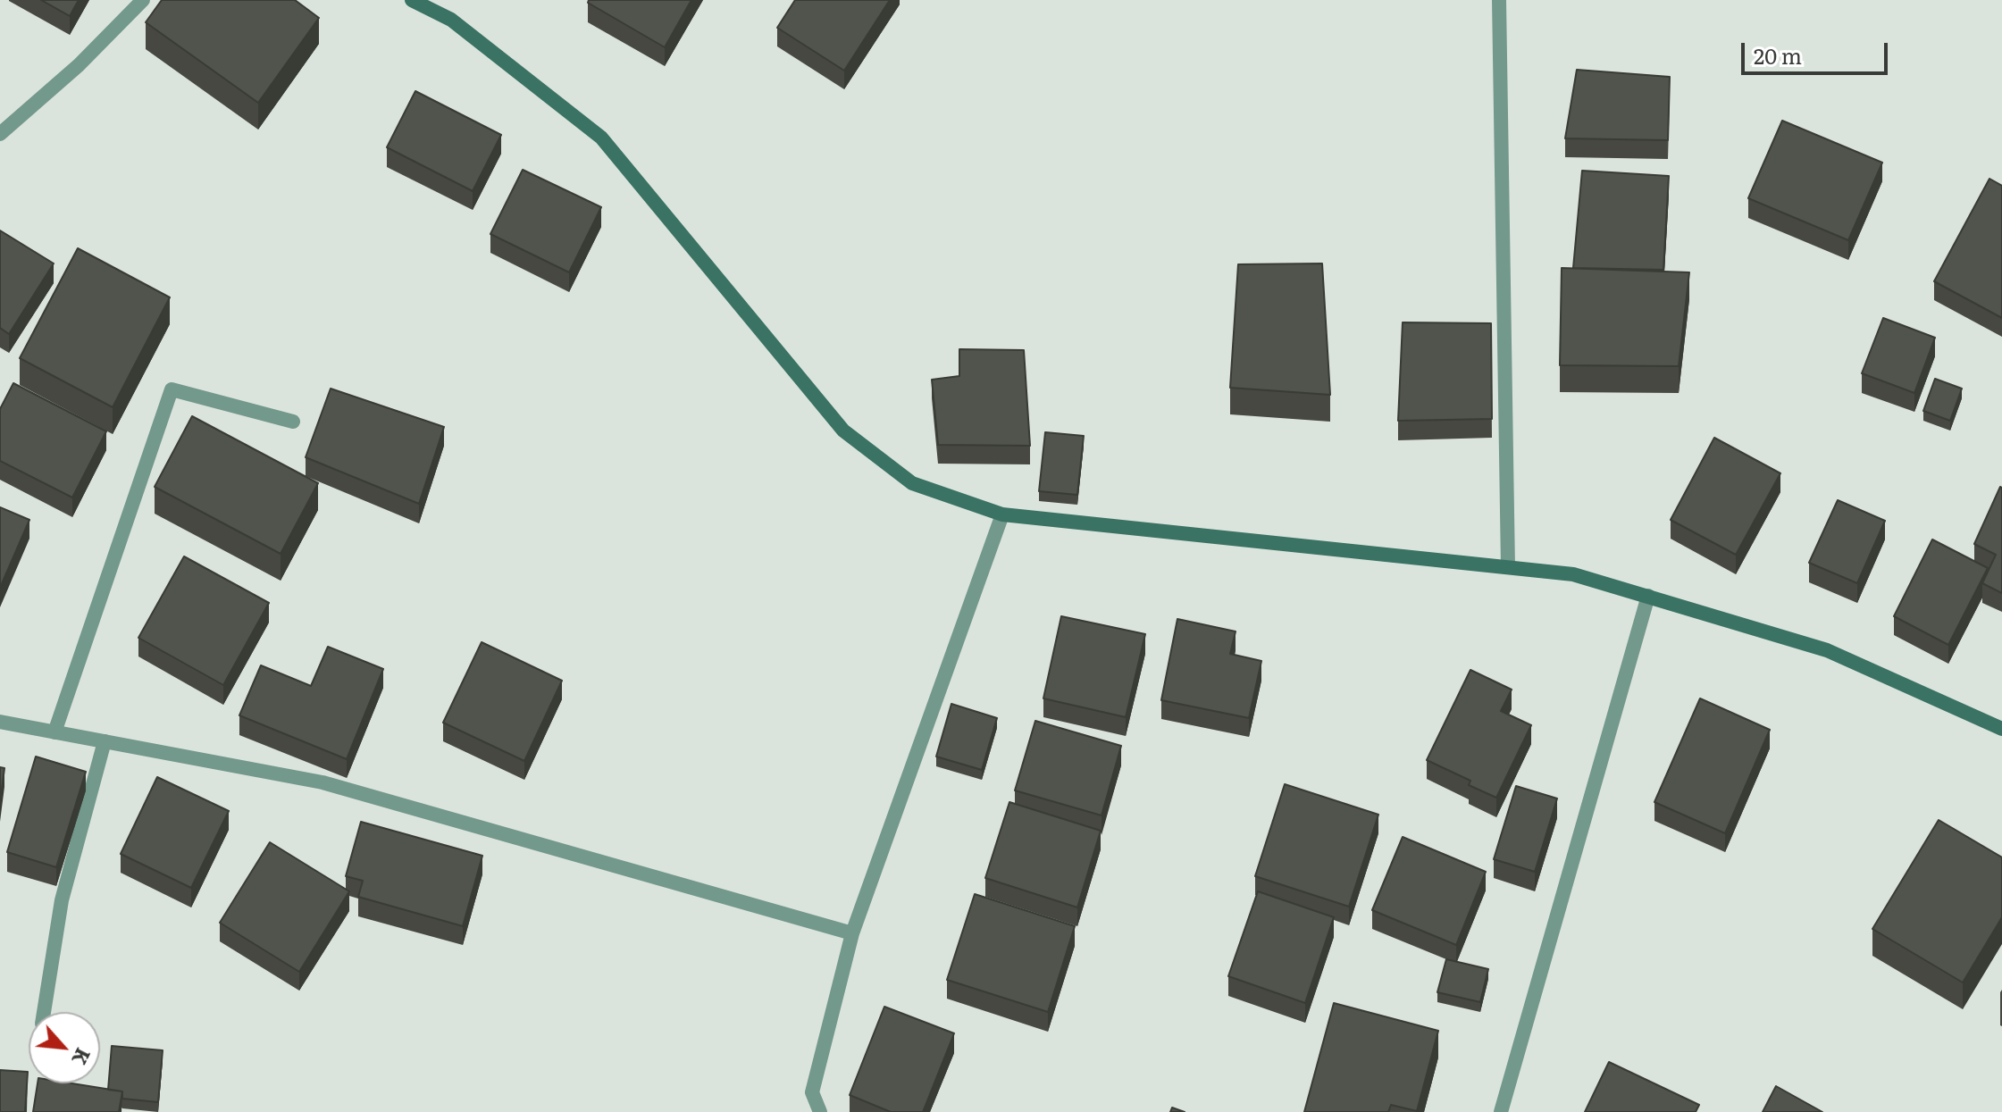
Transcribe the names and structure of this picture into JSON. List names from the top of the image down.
{
  "scale_bar": "20 m",
  "north": "bottom right"
}
